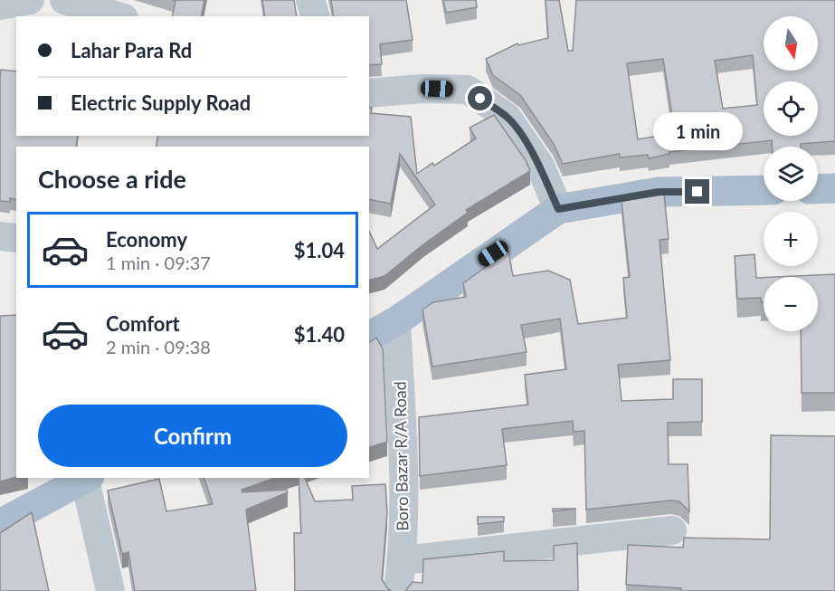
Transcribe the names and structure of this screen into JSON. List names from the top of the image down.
{
  "streets": {
    "street": ["Boro Bazar R/A Road"]
  },
  "north": "bottom",
  "page": {
    "map_buttons": ["+", "−"],
    "banner": ["Lahar Para Rd", "Electric Supply Road"],
    "bubble": "1 min",
    "heading": "Choose a ride",
    "list": [
      {
        "name": "Economy",
        "note": "1 min · 09:37",
        "value": "$1.04"
      },
      {
        "name": "Comfort",
        "note": "2 min · 09:38",
        "value": "$1.40"
      }
    ],
    "buttons": "Confirm"
  }
}
